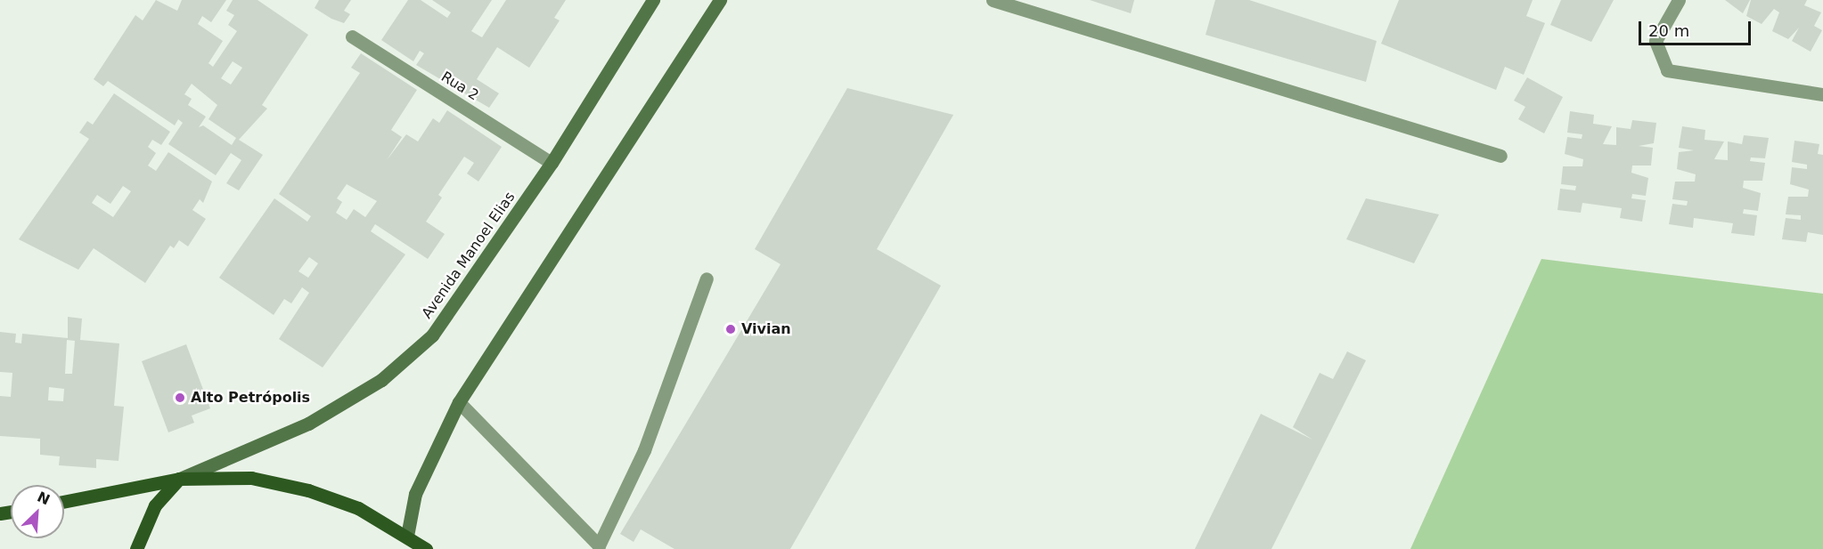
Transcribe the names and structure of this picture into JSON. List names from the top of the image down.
{
  "streets": {
    "main road": ["Avenida Manoel Elias"],
    "street": ["Rua 2"]
  },
  "crossings": [
    ["Rua 2", "Avenida Manoel Elias"]
  ],
  "places": ["Vivian", "Alto Petrópolis"],
  "scale_bar": "20 m",
  "north": "top right"
}
